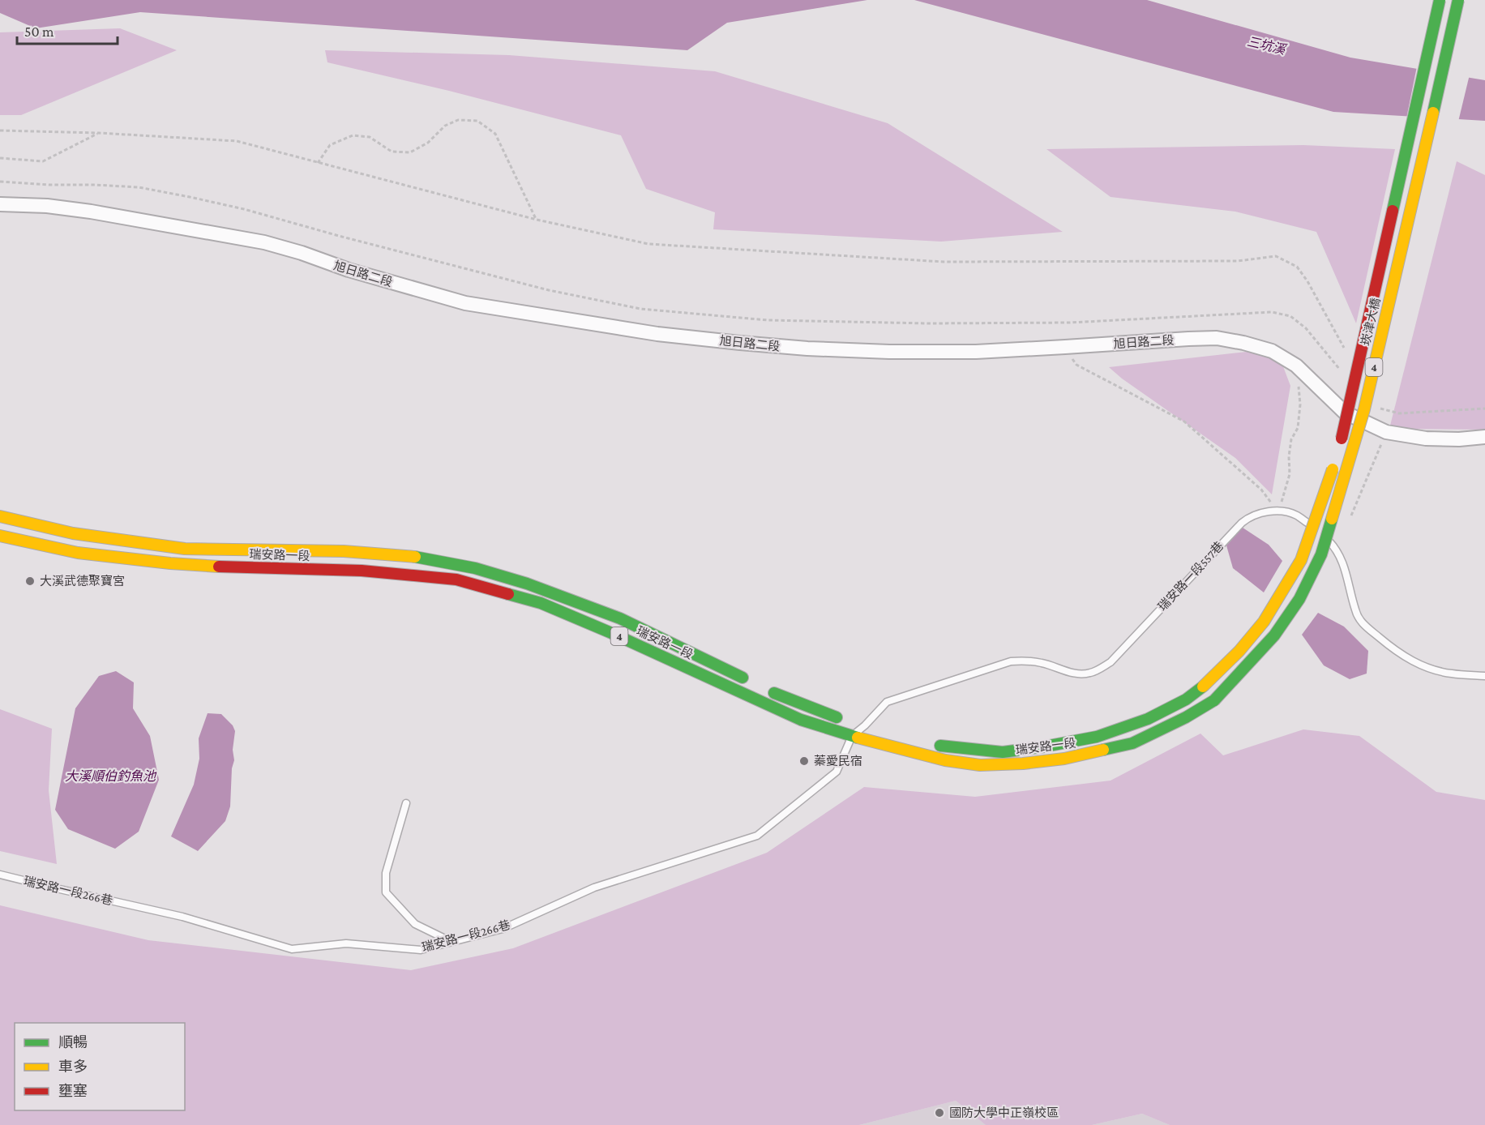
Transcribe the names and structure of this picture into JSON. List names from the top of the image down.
{
  "streets": {
    "main road": ["崁津大橋", "4", "瑞安路一段"],
    "street": ["旭日路二段"],
    "lane": ["瑞安路一段557巷", "瑞安路一段266巷"]
  },
  "crossings": [
    ["崁津大橋", "瑞安路一段"],
    ["瑞安路一段", "瑞安路一段557巷"],
    ["瑞安路一段", "瑞安路一段266巷"],
    ["瑞安路一段557巷", "瑞安路一段266巷"]
  ],
  "water": ["三坑溪", "大溪順伯釣魚池"],
  "places": ["大溪武德聚寶宮", "蓁愛民宿", "國防大學中正嶺校區"],
  "legend": ["順暢", "車多", "壅塞"],
  "scale_bar": "50 m"
}
